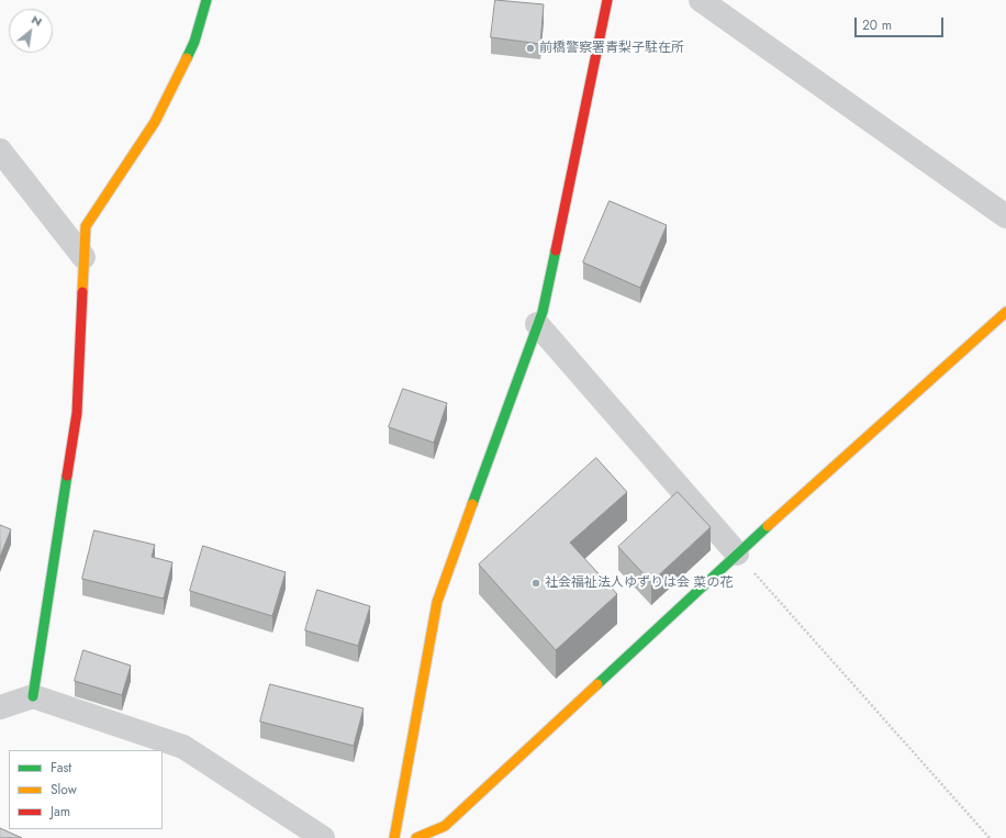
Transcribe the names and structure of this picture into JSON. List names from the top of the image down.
{
  "places": ["前橋警察署青梨子駐在所", "社会福祉法人ゆずりは会 菜の花"],
  "legend": ["Fast", "Slow", "Jam"],
  "scale_bar": "20 m",
  "north": "top right"
}
